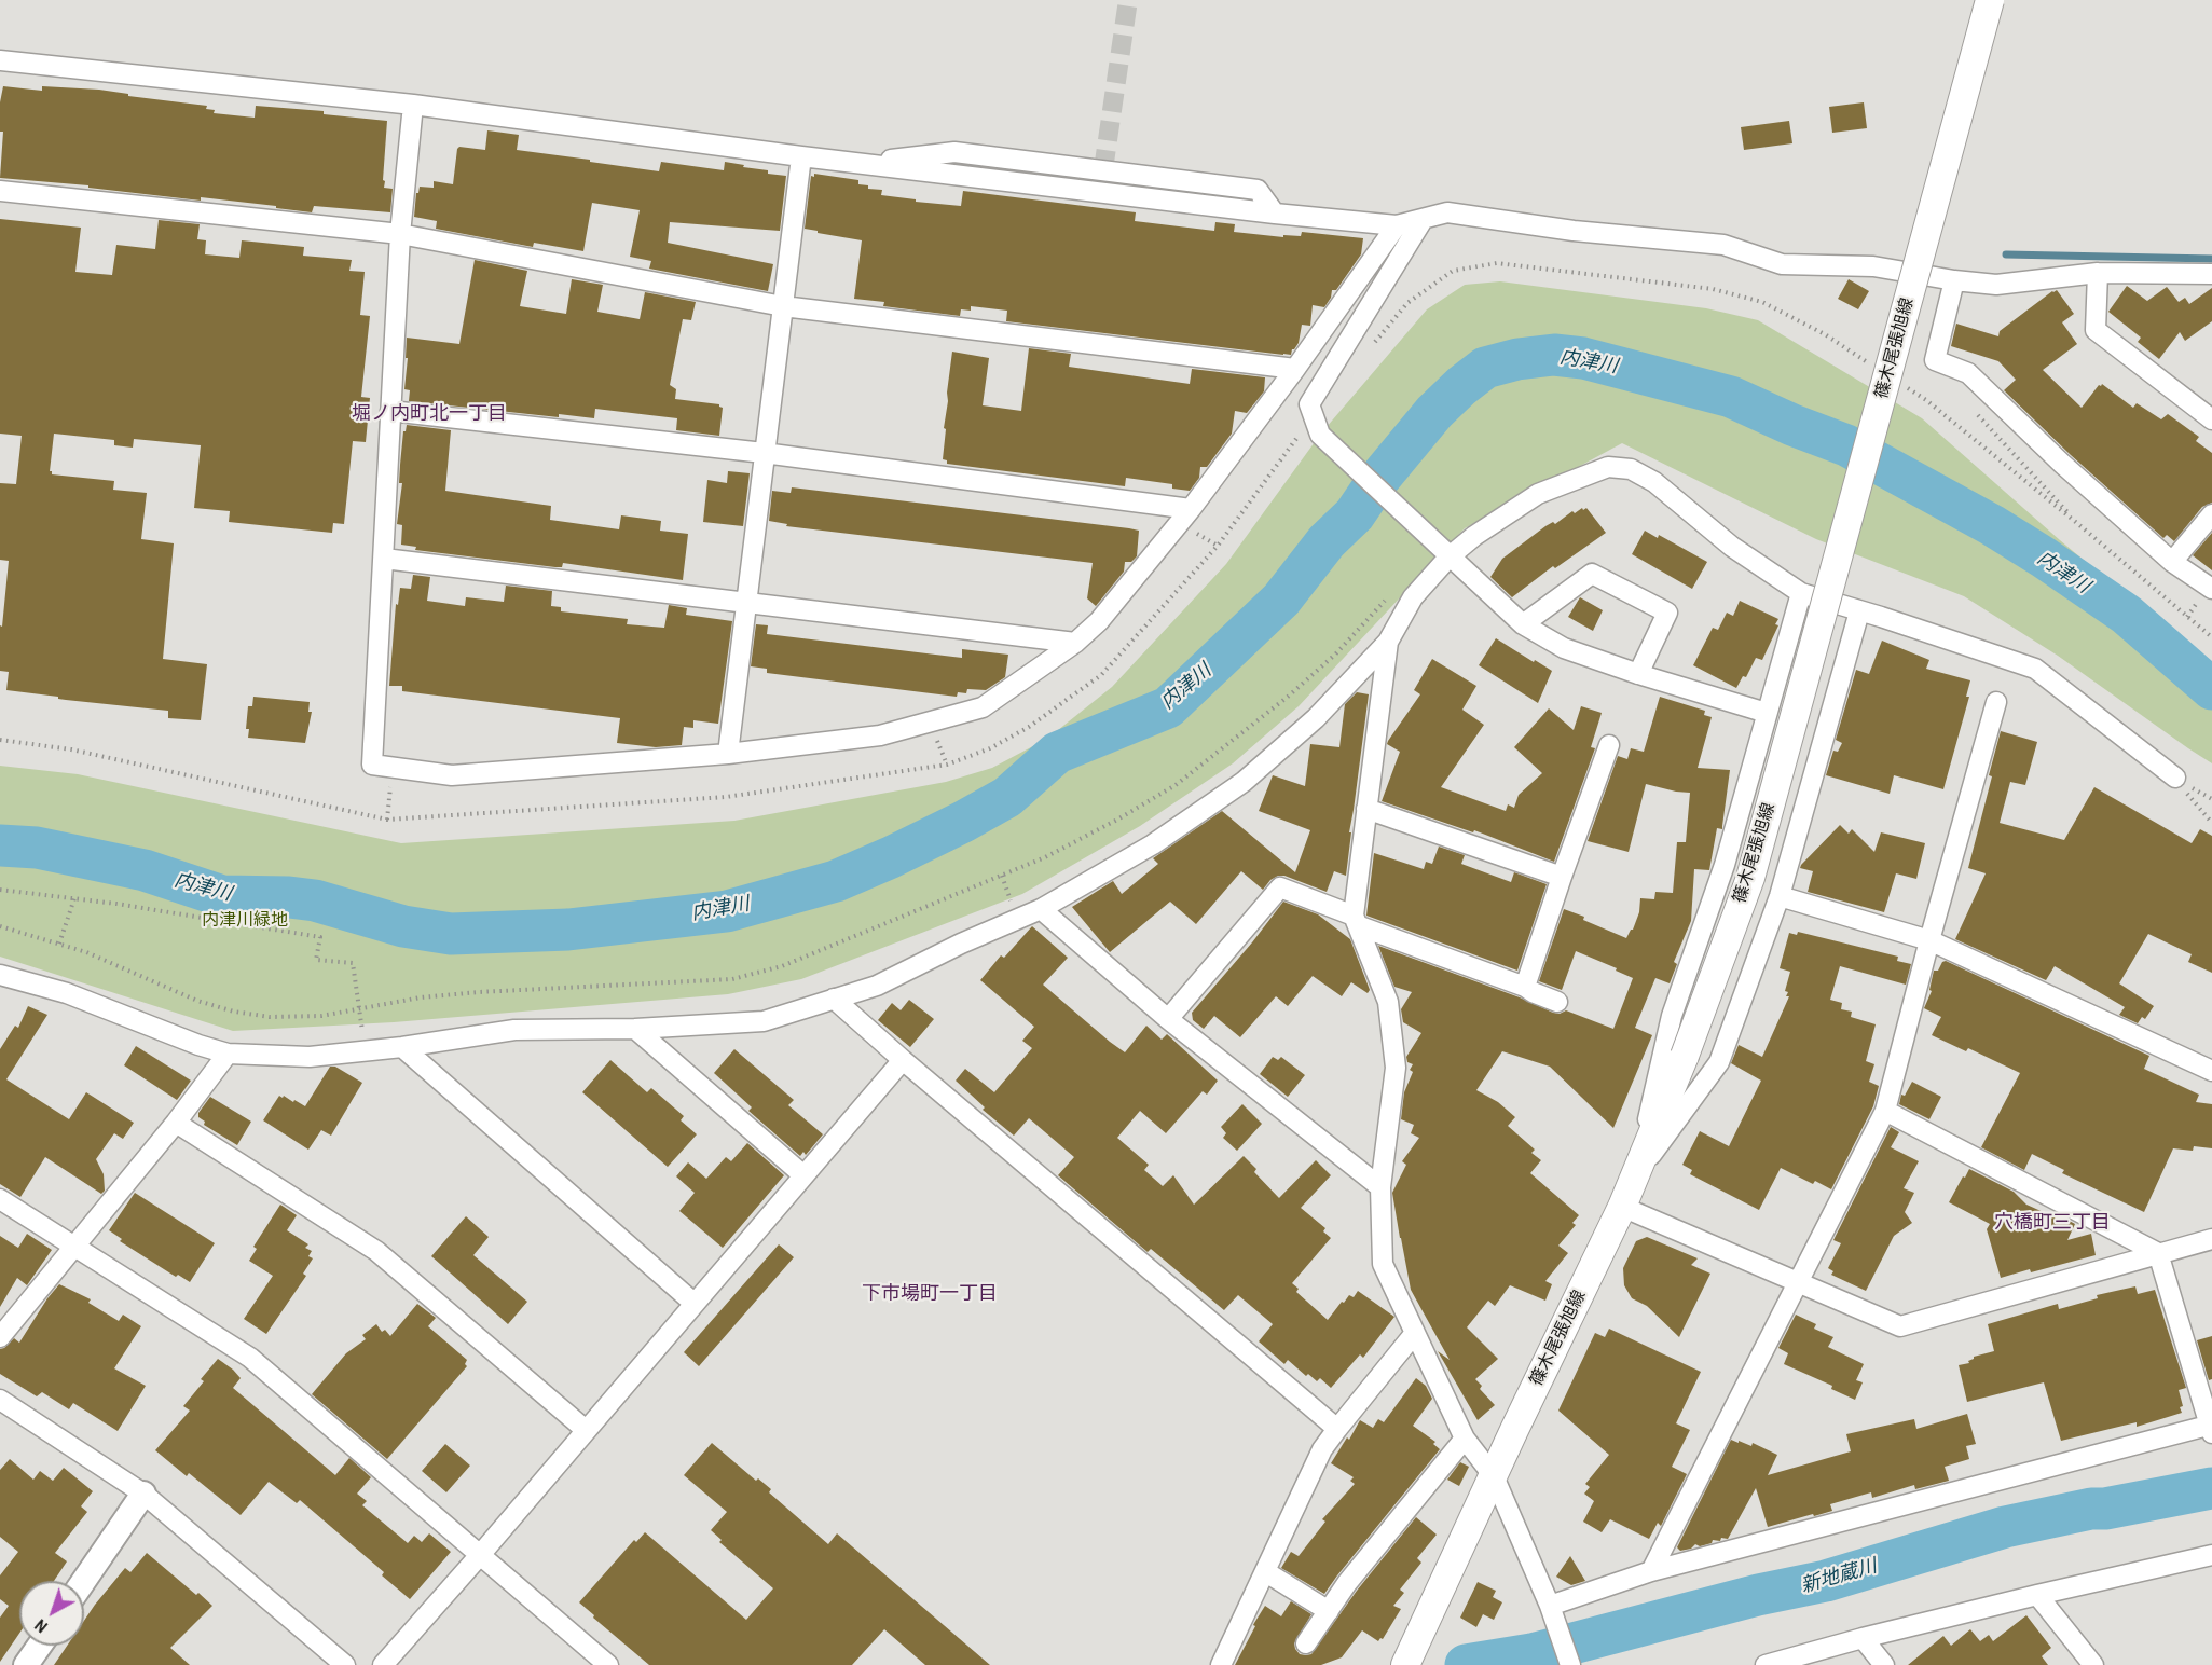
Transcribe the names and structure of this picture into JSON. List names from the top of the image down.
{
  "streets": {
    "main road": ["篠木尾張旭線"]
  },
  "districts": ["堀ノ内町北一丁目", "穴橋町三丁目", "下市場町一丁目"],
  "water": ["内津川", "新地蔵川"],
  "parks": ["内津川緑地"],
  "north": "bottom left"
}
